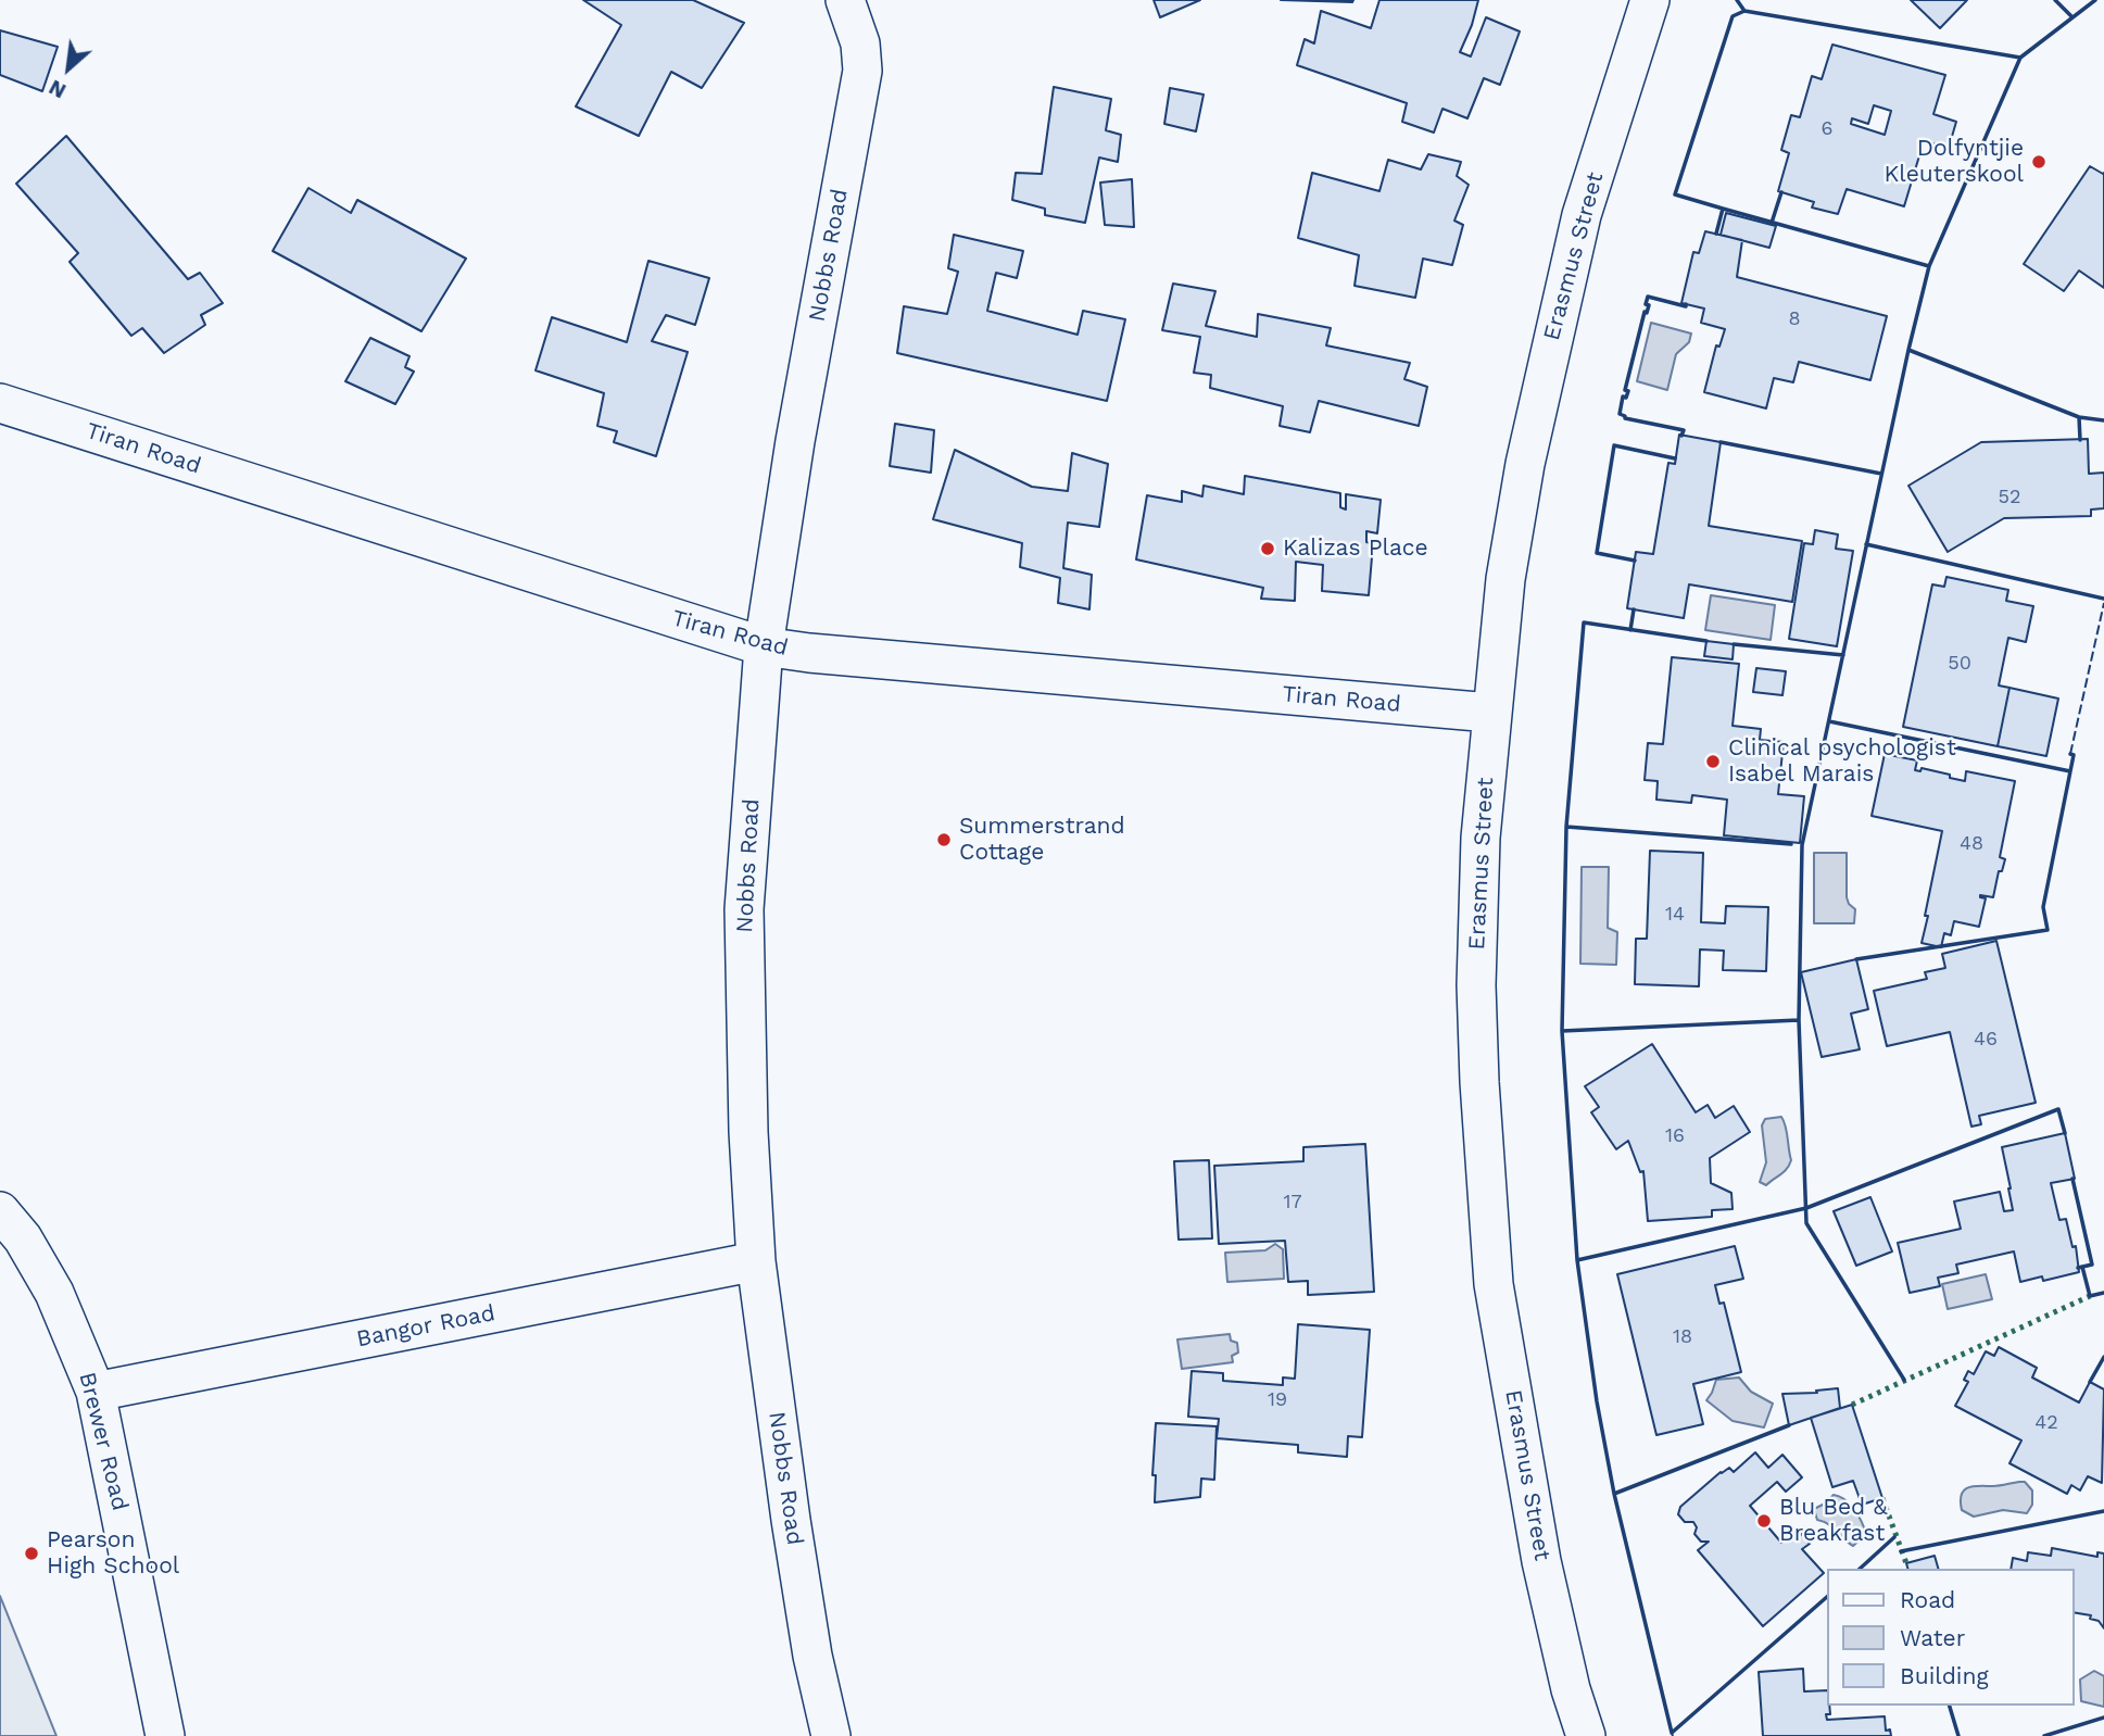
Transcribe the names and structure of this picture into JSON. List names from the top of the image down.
{
  "streets": {
    "street": [
      "Nobbs Road",
      "Erasmus Street",
      "Tiran Road",
      "Bangor Road",
      "Brewer Road"
    ]
  },
  "crossings": [
    ["Nobbs Road", "Tiran Road"],
    ["Nobbs Road", "Bangor Road"],
    ["Erasmus Street", "Tiran Road"],
    ["Bangor Road", "Brewer Road"]
  ],
  "places": [
    "Dolfyntjie Kleuterskool",
    "Kalizas Place",
    "Clinical psychologist Isabel Marais",
    "Summerstrand Cottage",
    "Blu Bed & Breakfast",
    "Pearson High School"
  ],
  "house_numbers": [
    "6",
    "8",
    "52",
    "50",
    "48",
    "14",
    "46",
    "16",
    "17",
    "18",
    "19",
    "42"
  ],
  "legend": ["Road", "Water", "Building"],
  "north": "bottom left"
}
